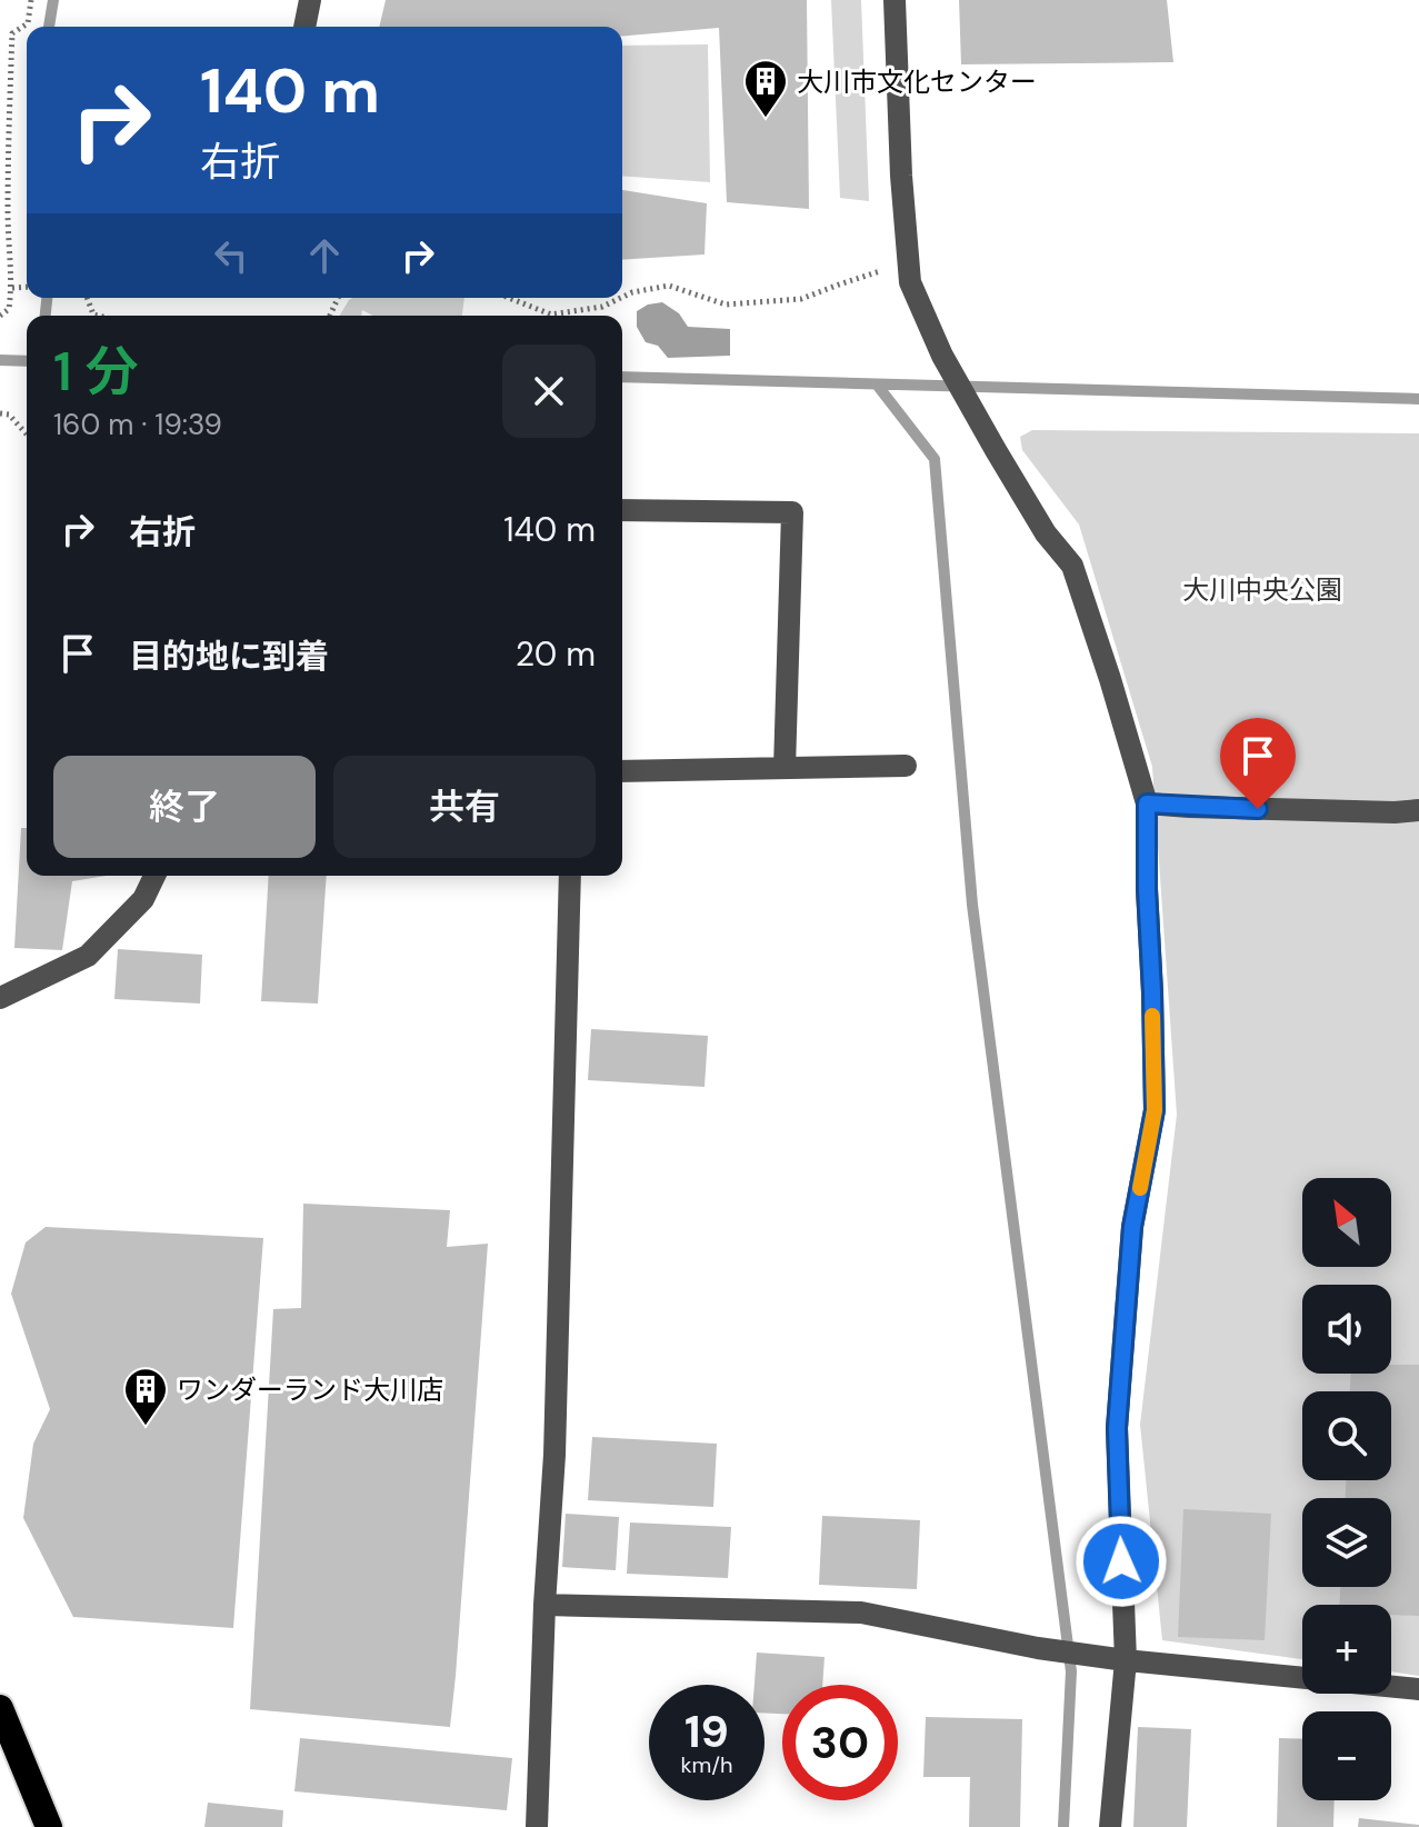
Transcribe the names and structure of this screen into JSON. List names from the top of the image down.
{
  "parks": ["大川中央公園"],
  "places": {
    "building": ["大川市文化センター", "ワンダーランド大川店"]
  },
  "north": "top left",
  "page": {
    "turn": ["140 m", "右折"],
    "heading": ["1 分", "160 m · 19:39"],
    "list": [
      {
        "name": "右折",
        "value": "140 m"
      },
      {
        "name": "目的地に到着",
        "value": "20 m"
      }
    ],
    "buttons": ["終了", "共有"],
    "map_buttons": ["+", "−"],
    "speed": "19 km/h",
    "limit": "30"
  }
}
